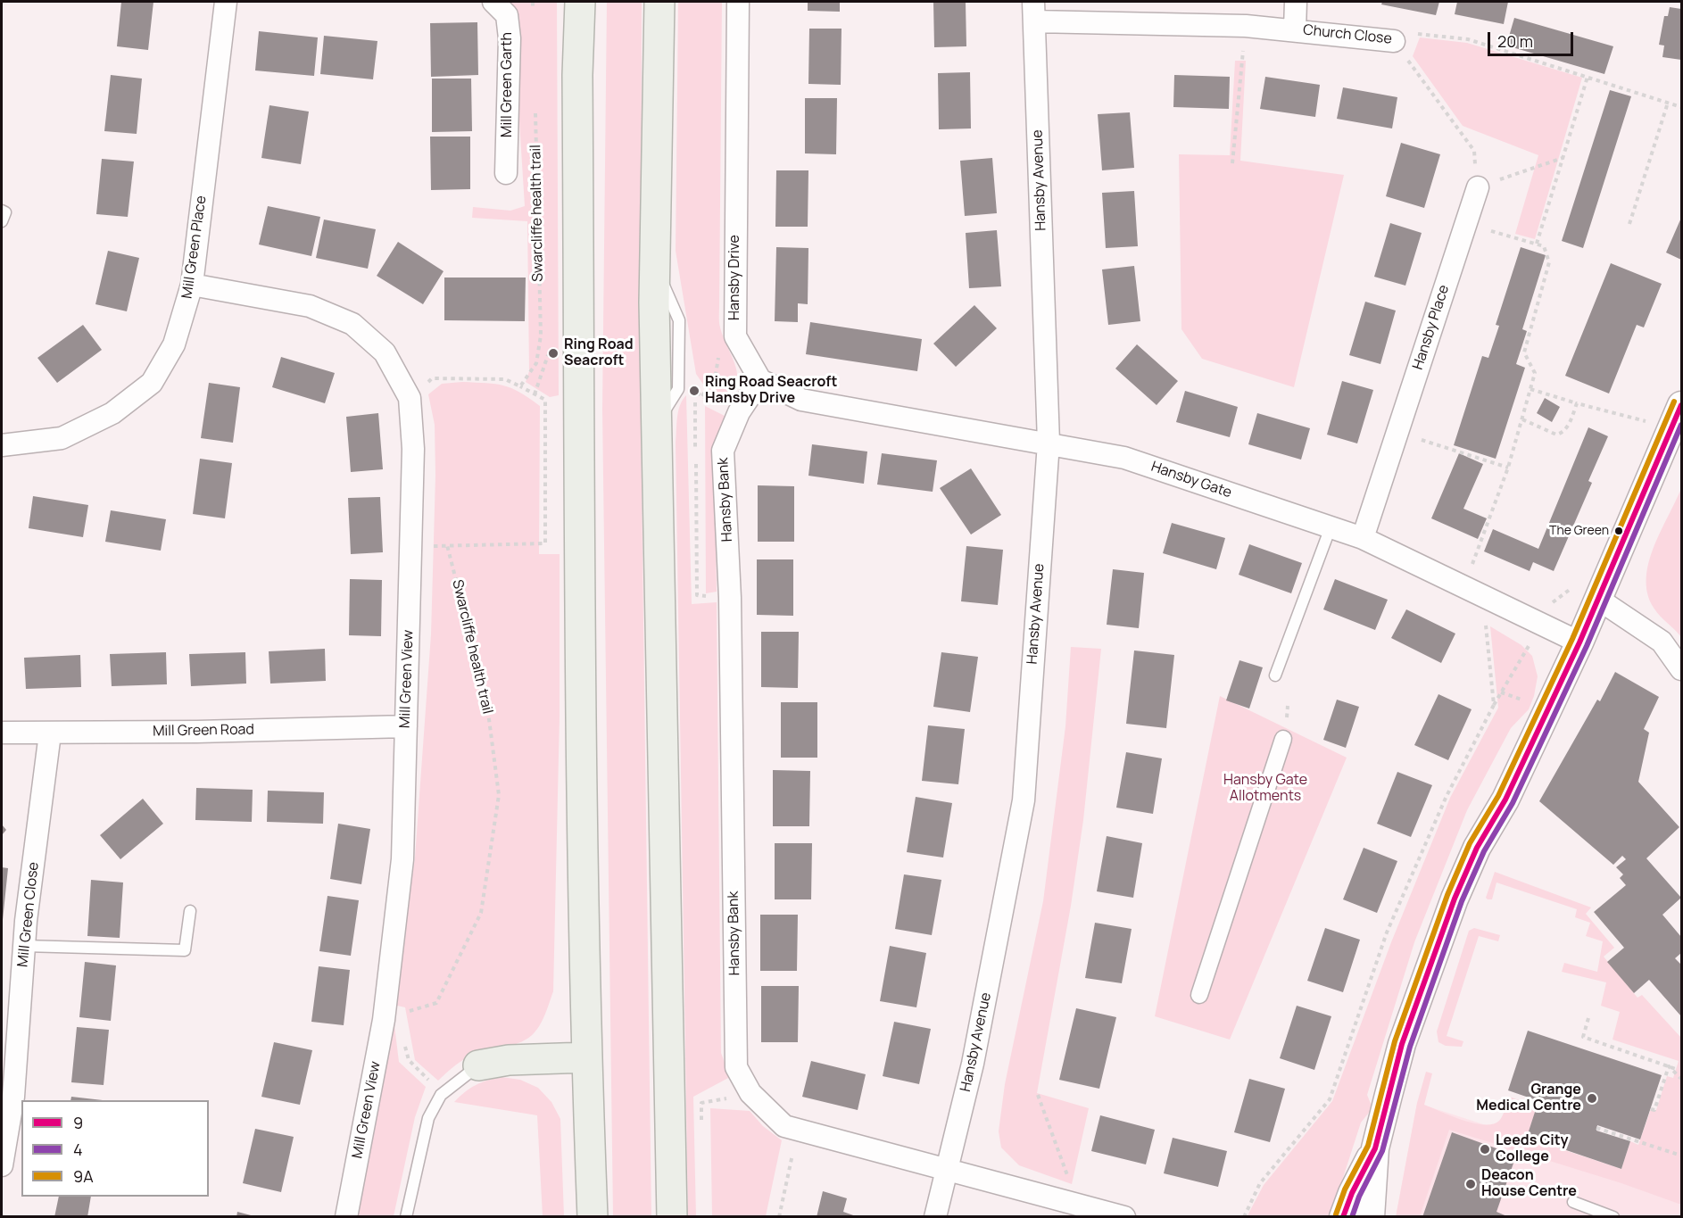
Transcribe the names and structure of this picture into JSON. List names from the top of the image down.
{
  "streets": {
    "street": [
      "Church Close",
      "Mill Green Garth",
      "Hansby Avenue",
      "Mill Green Place",
      "Hansby Drive",
      "Hansby Place",
      "Hansby Gate",
      "Hansby Bank",
      "Mill Green View",
      "Mill Green Road",
      "Mill Green Close"
    ],
    "path": ["Swarcliffe health trail"]
  },
  "crossings": [
    ["Church Close", "Hansby Avenue"],
    ["Hansby Avenue", "Hansby Gate"],
    ["Hansby Avenue", "Hansby Bank"],
    ["Swarcliffe health trail", "Mill Green View"],
    ["Mill Green Place", "Mill Green View"],
    ["Hansby Drive", "Hansby Bank"],
    ["Hansby Place", "Hansby Gate"],
    ["Mill Green View", "Mill Green Road"],
    ["Mill Green Road", "Mill Green Close"]
  ],
  "parks": ["Hansby Gate Allotments"],
  "places": [
    "Ring Road Seacroft",
    "Ring Road Seacroft Hansby Drive",
    "The Green",
    "Grange Medical Centre",
    "Leeds City College",
    "Deacon House Centre"
  ],
  "lines": ["transit line 9A", "transit line 9", "transit line 4"],
  "legend": ["9", "4", "9A"],
  "scale_bar": "20 m"
}
